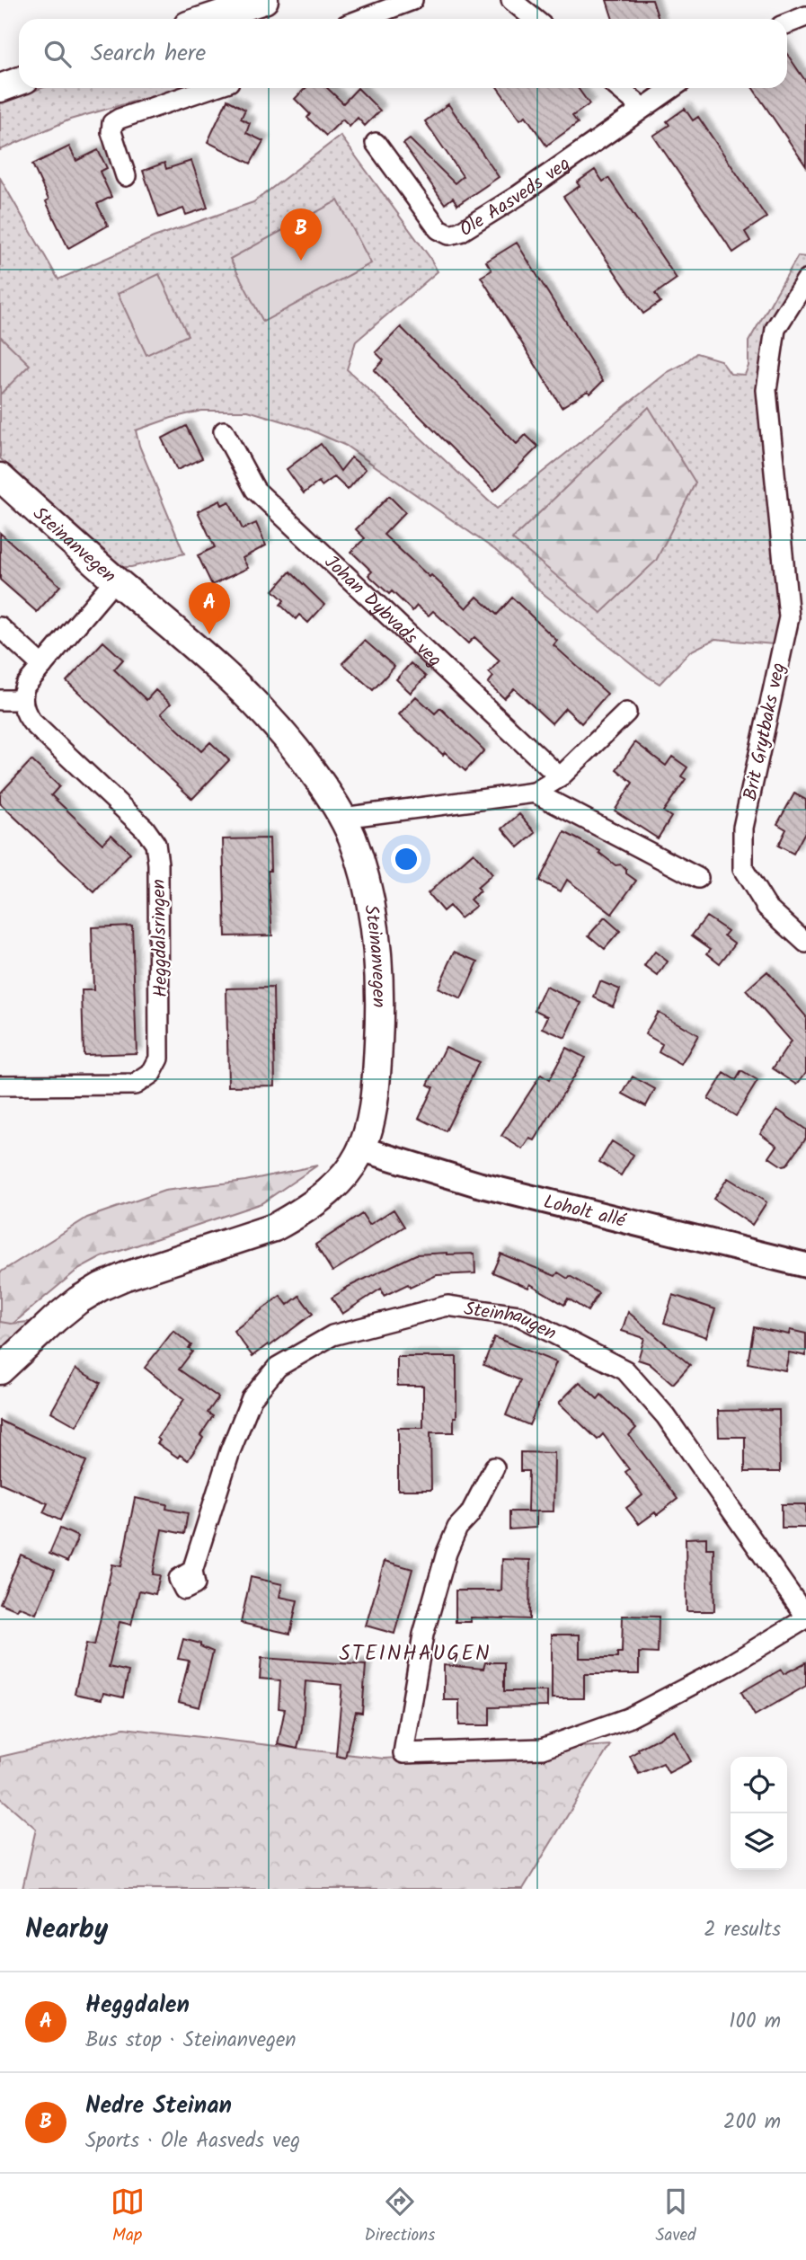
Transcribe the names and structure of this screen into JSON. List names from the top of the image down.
{
  "streets": {
    "main road": ["Steinanvegen"],
    "street": [
      "Ole Aasveds veg",
      "Johan Dybvads veg",
      "Brit Grytbaks veg",
      "Heggdalsringen",
      "Loholt allé",
      "Steinhaugen"
    ]
  },
  "crossings": [
    ["Steinanvegen", "Loholt allé"]
  ],
  "districts": ["STEINHAUGEN"],
  "page": {
    "search": "Search here",
    "pins": ["B", "A"],
    "heading": ["Nearby", "2 results"],
    "list": [
      {
        "mark": "A",
        "name": "Heggdalen",
        "note": "Bus stop · Steinanvegen",
        "value": "100 m"
      },
      {
        "mark": "B",
        "name": "Nedre Steinan",
        "note": "Sports · Ole Aasveds veg",
        "value": "200 m"
      }
    ],
    "nav": ["Map", "Directions", "Saved"]
  }
}
